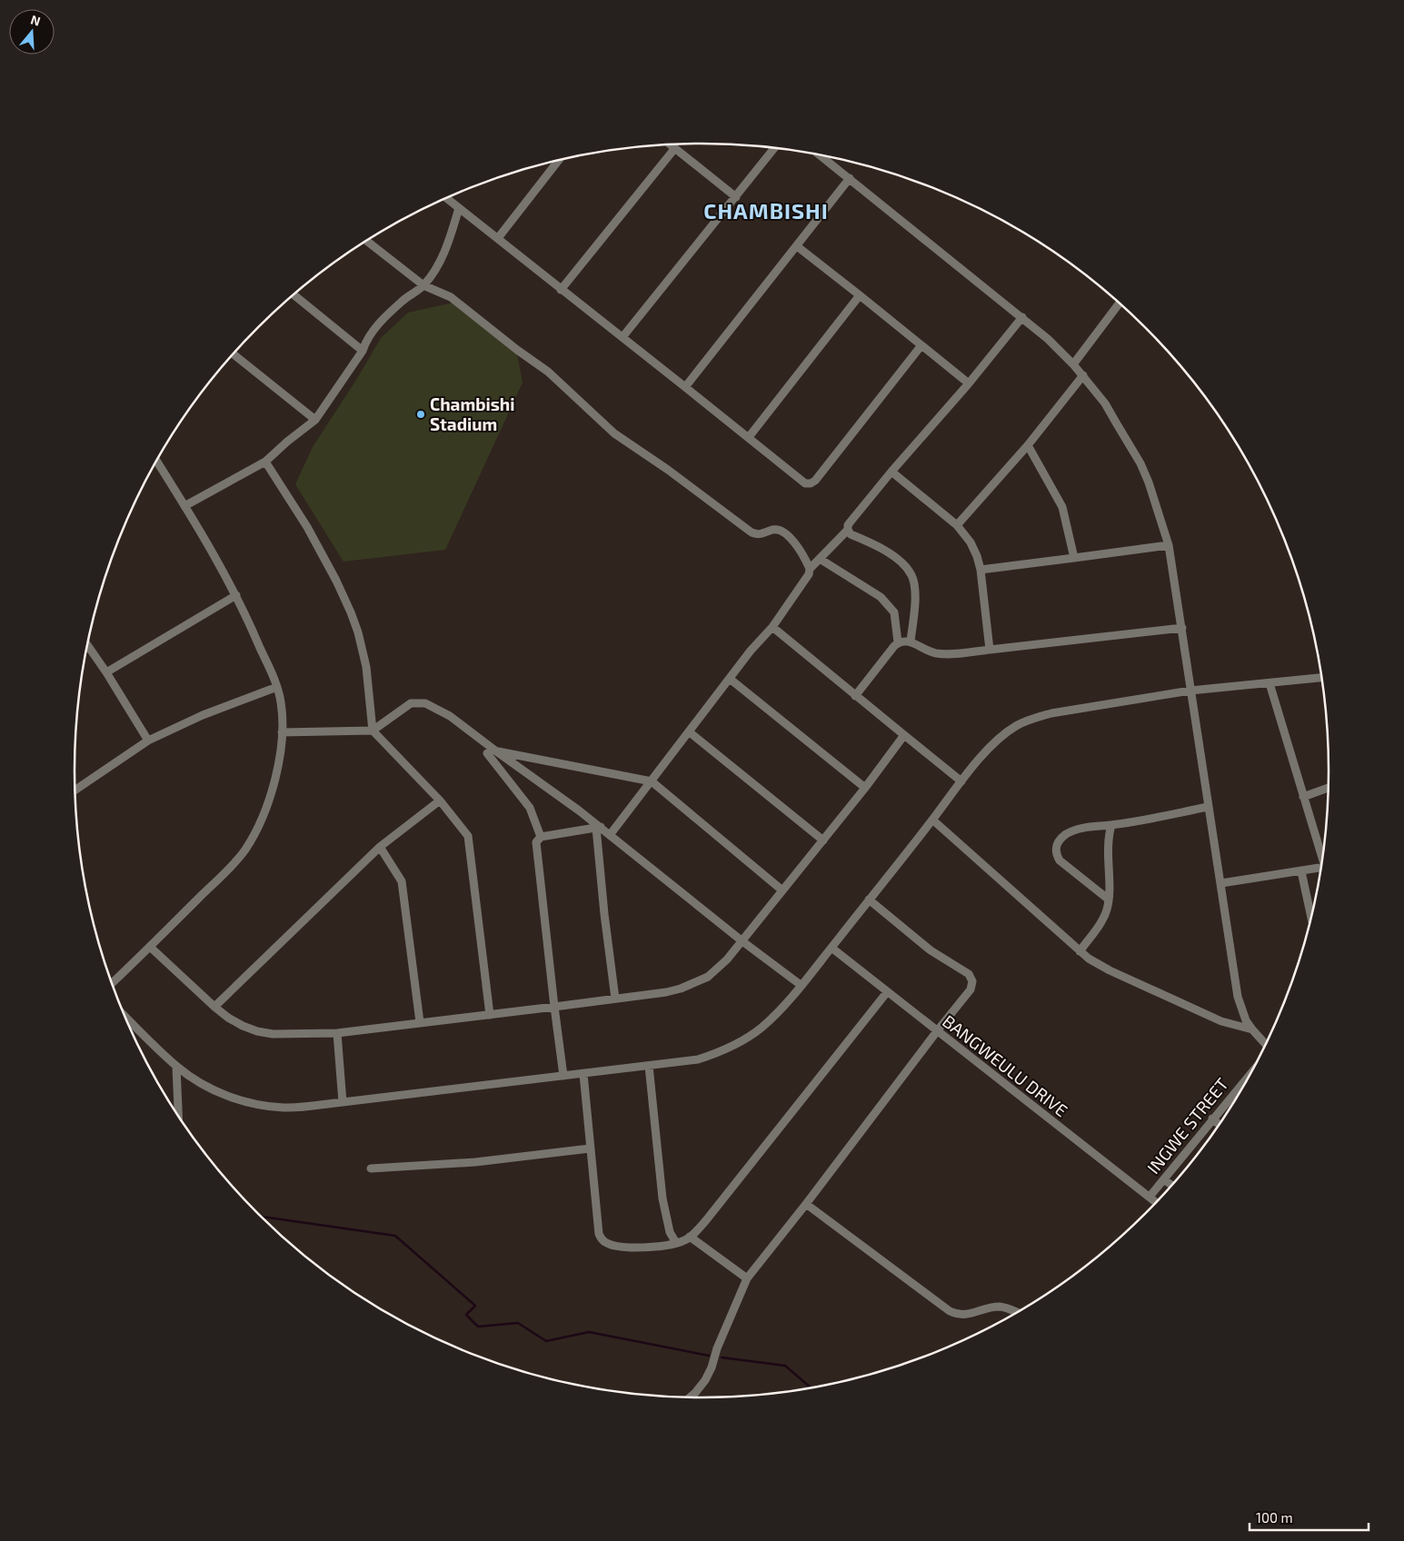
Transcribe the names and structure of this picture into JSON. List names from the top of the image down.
{
  "streets": {
    "street": ["BANGWEULU DRIVE", "INGWE STREET"]
  },
  "crossings": [
    ["BANGWEULU DRIVE", "INGWE STREET"]
  ],
  "districts": ["CHAMBISHI"],
  "places": ["Chambishi Stadium"],
  "scale_bar": "100 m",
  "north": "top"
}
